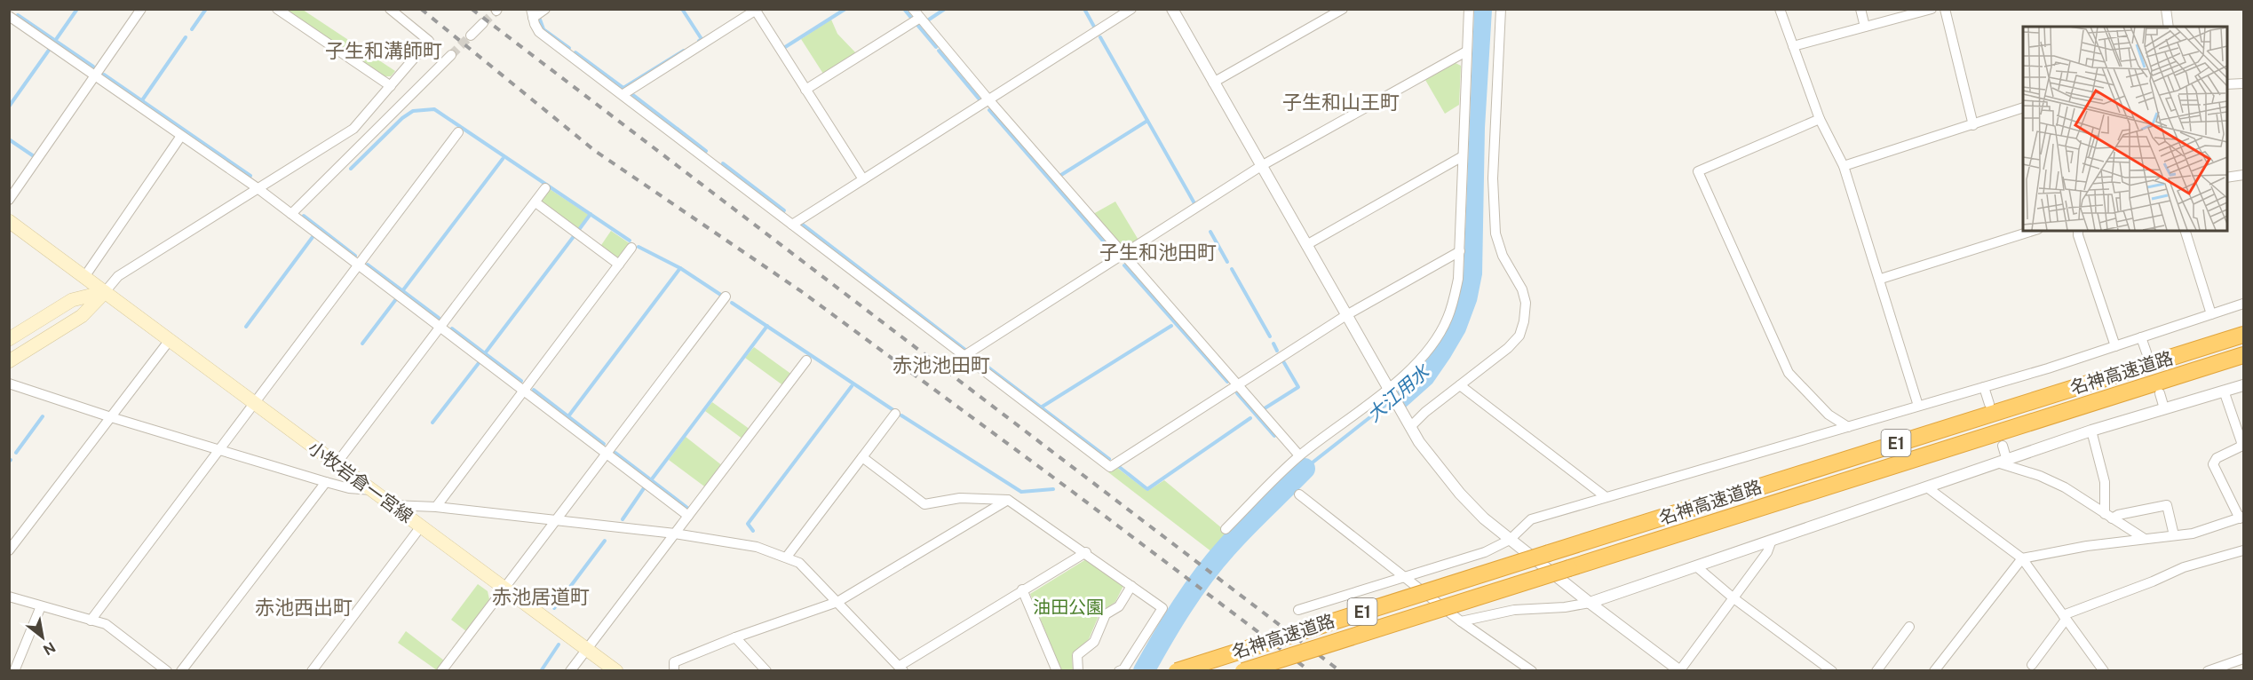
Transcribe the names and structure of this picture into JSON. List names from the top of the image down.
{
  "streets": {
    "highway": ["名神高速道路", "E1"],
    "main road": ["小牧岩倉一宮線"]
  },
  "districts": [
    "子生和溝師町",
    "子生和山王町",
    "子生和池田町",
    "赤池池田町",
    "赤池居道町",
    "赤池西出町"
  ],
  "water": ["大江用水"],
  "parks": ["油田公園"],
  "north": "bottom right"
}
